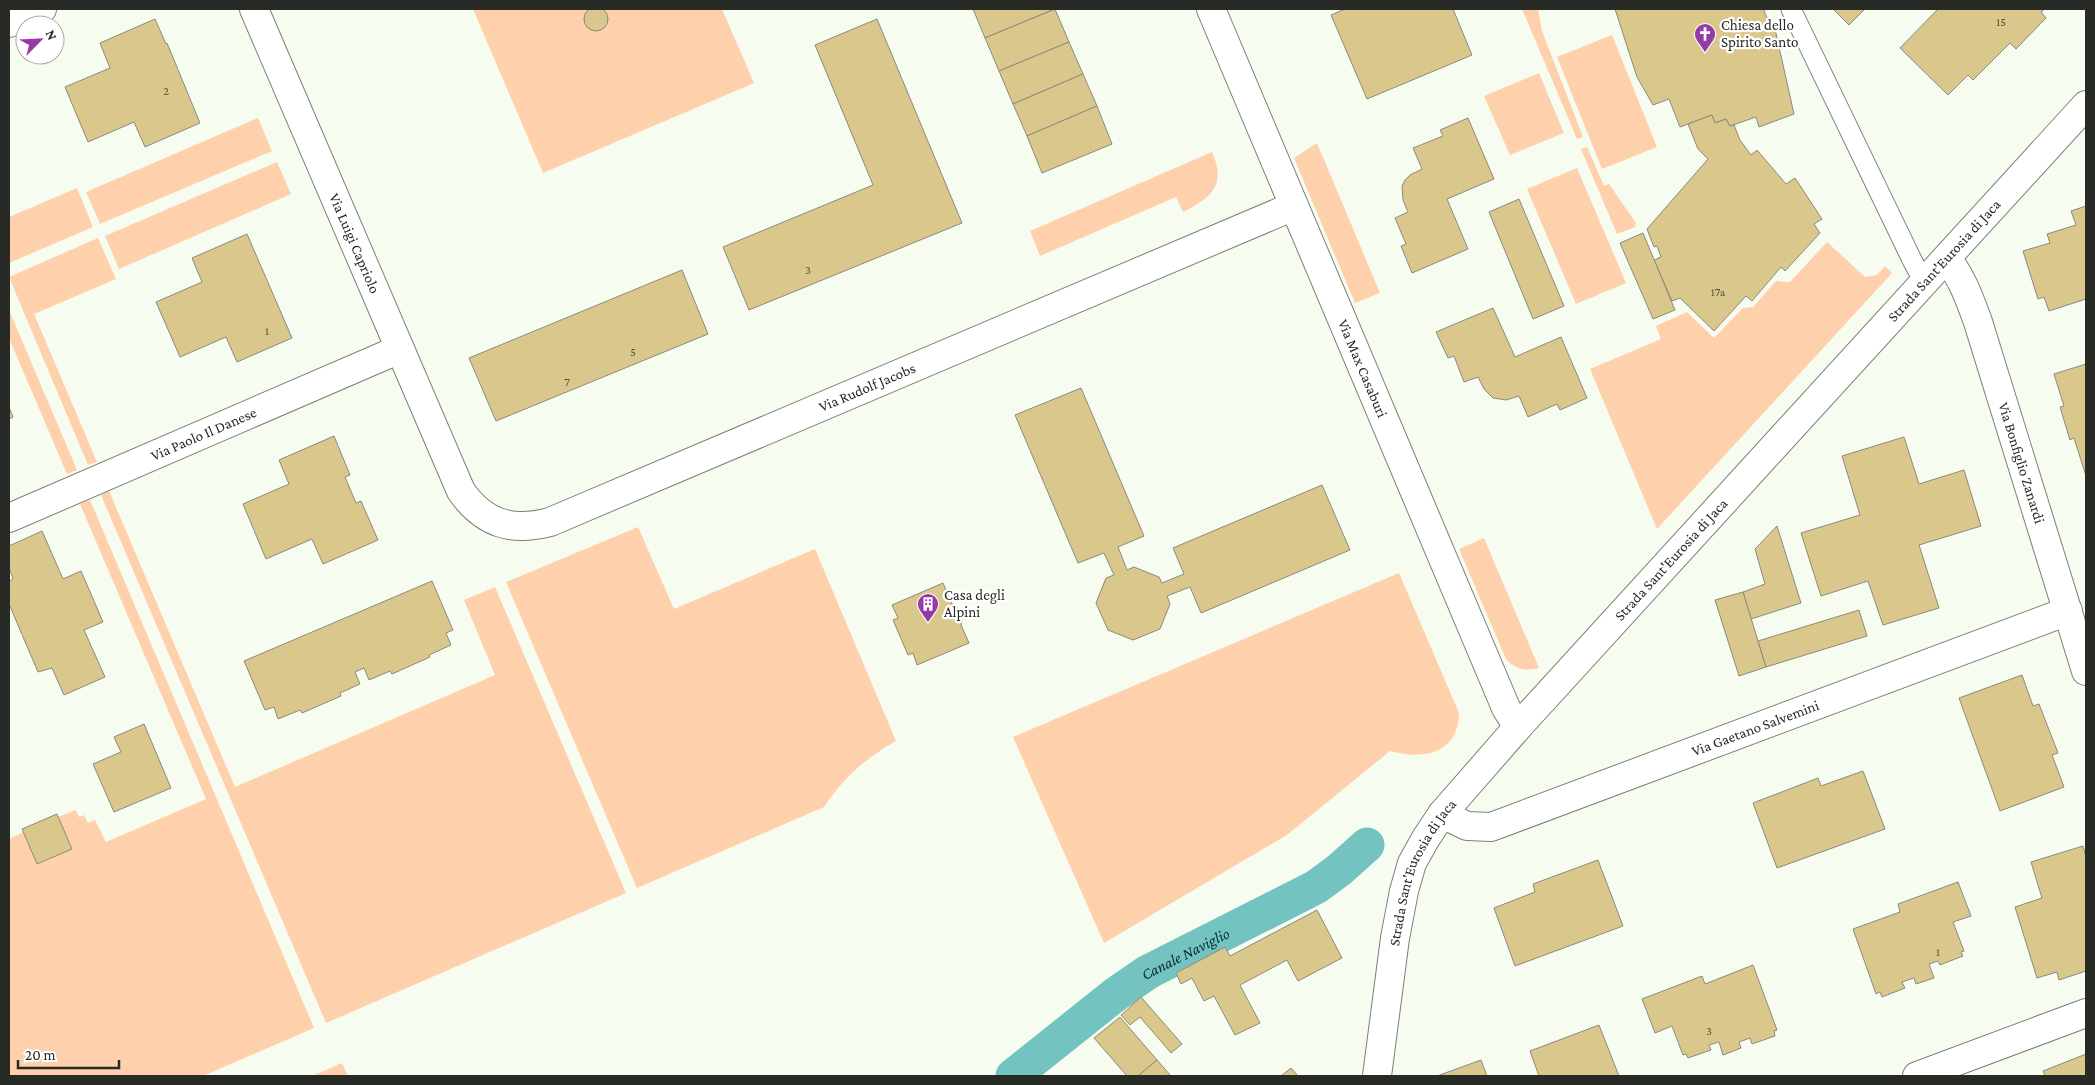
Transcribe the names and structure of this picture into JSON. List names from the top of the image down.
{
  "streets": {
    "street": [
      "Via Luigi Capriolo",
      "Strada Sant'Eurosia di Jaca",
      "Via Max Casaburi",
      "Via Rudolf Jacobs",
      "Via Paolo Il Danese",
      "Via Bonfiglio Zanardi",
      "Via Gaetano Salvemini"
    ]
  },
  "crossings": [
    ["Via Luigi Capriolo", "Via Rudolf Jacobs"],
    ["Via Luigi Capriolo", "Via Paolo Il Danese"],
    ["Strada Sant'Eurosia di Jaca", "Via Max Casaburi"],
    ["Strada Sant'Eurosia di Jaca", "Via Bonfiglio Zanardi"],
    ["Strada Sant'Eurosia di Jaca", "Via Gaetano Salvemini"],
    ["Via Max Casaburi", "Via Rudolf Jacobs"],
    ["Via Bonfiglio Zanardi", "Via Gaetano Salvemini"]
  ],
  "water": ["Canale Naviglio"],
  "places": {
    "church": ["Chiesa dello Spirito Santo"],
    "building": ["Casa degli Alpini"]
  },
  "house_numbers": [
    "15",
    "2",
    "3",
    "17a",
    "1",
    "5",
    "7",
    "1",
    "3"
  ],
  "scale_bar": "20 m",
  "north": "top right"
}
